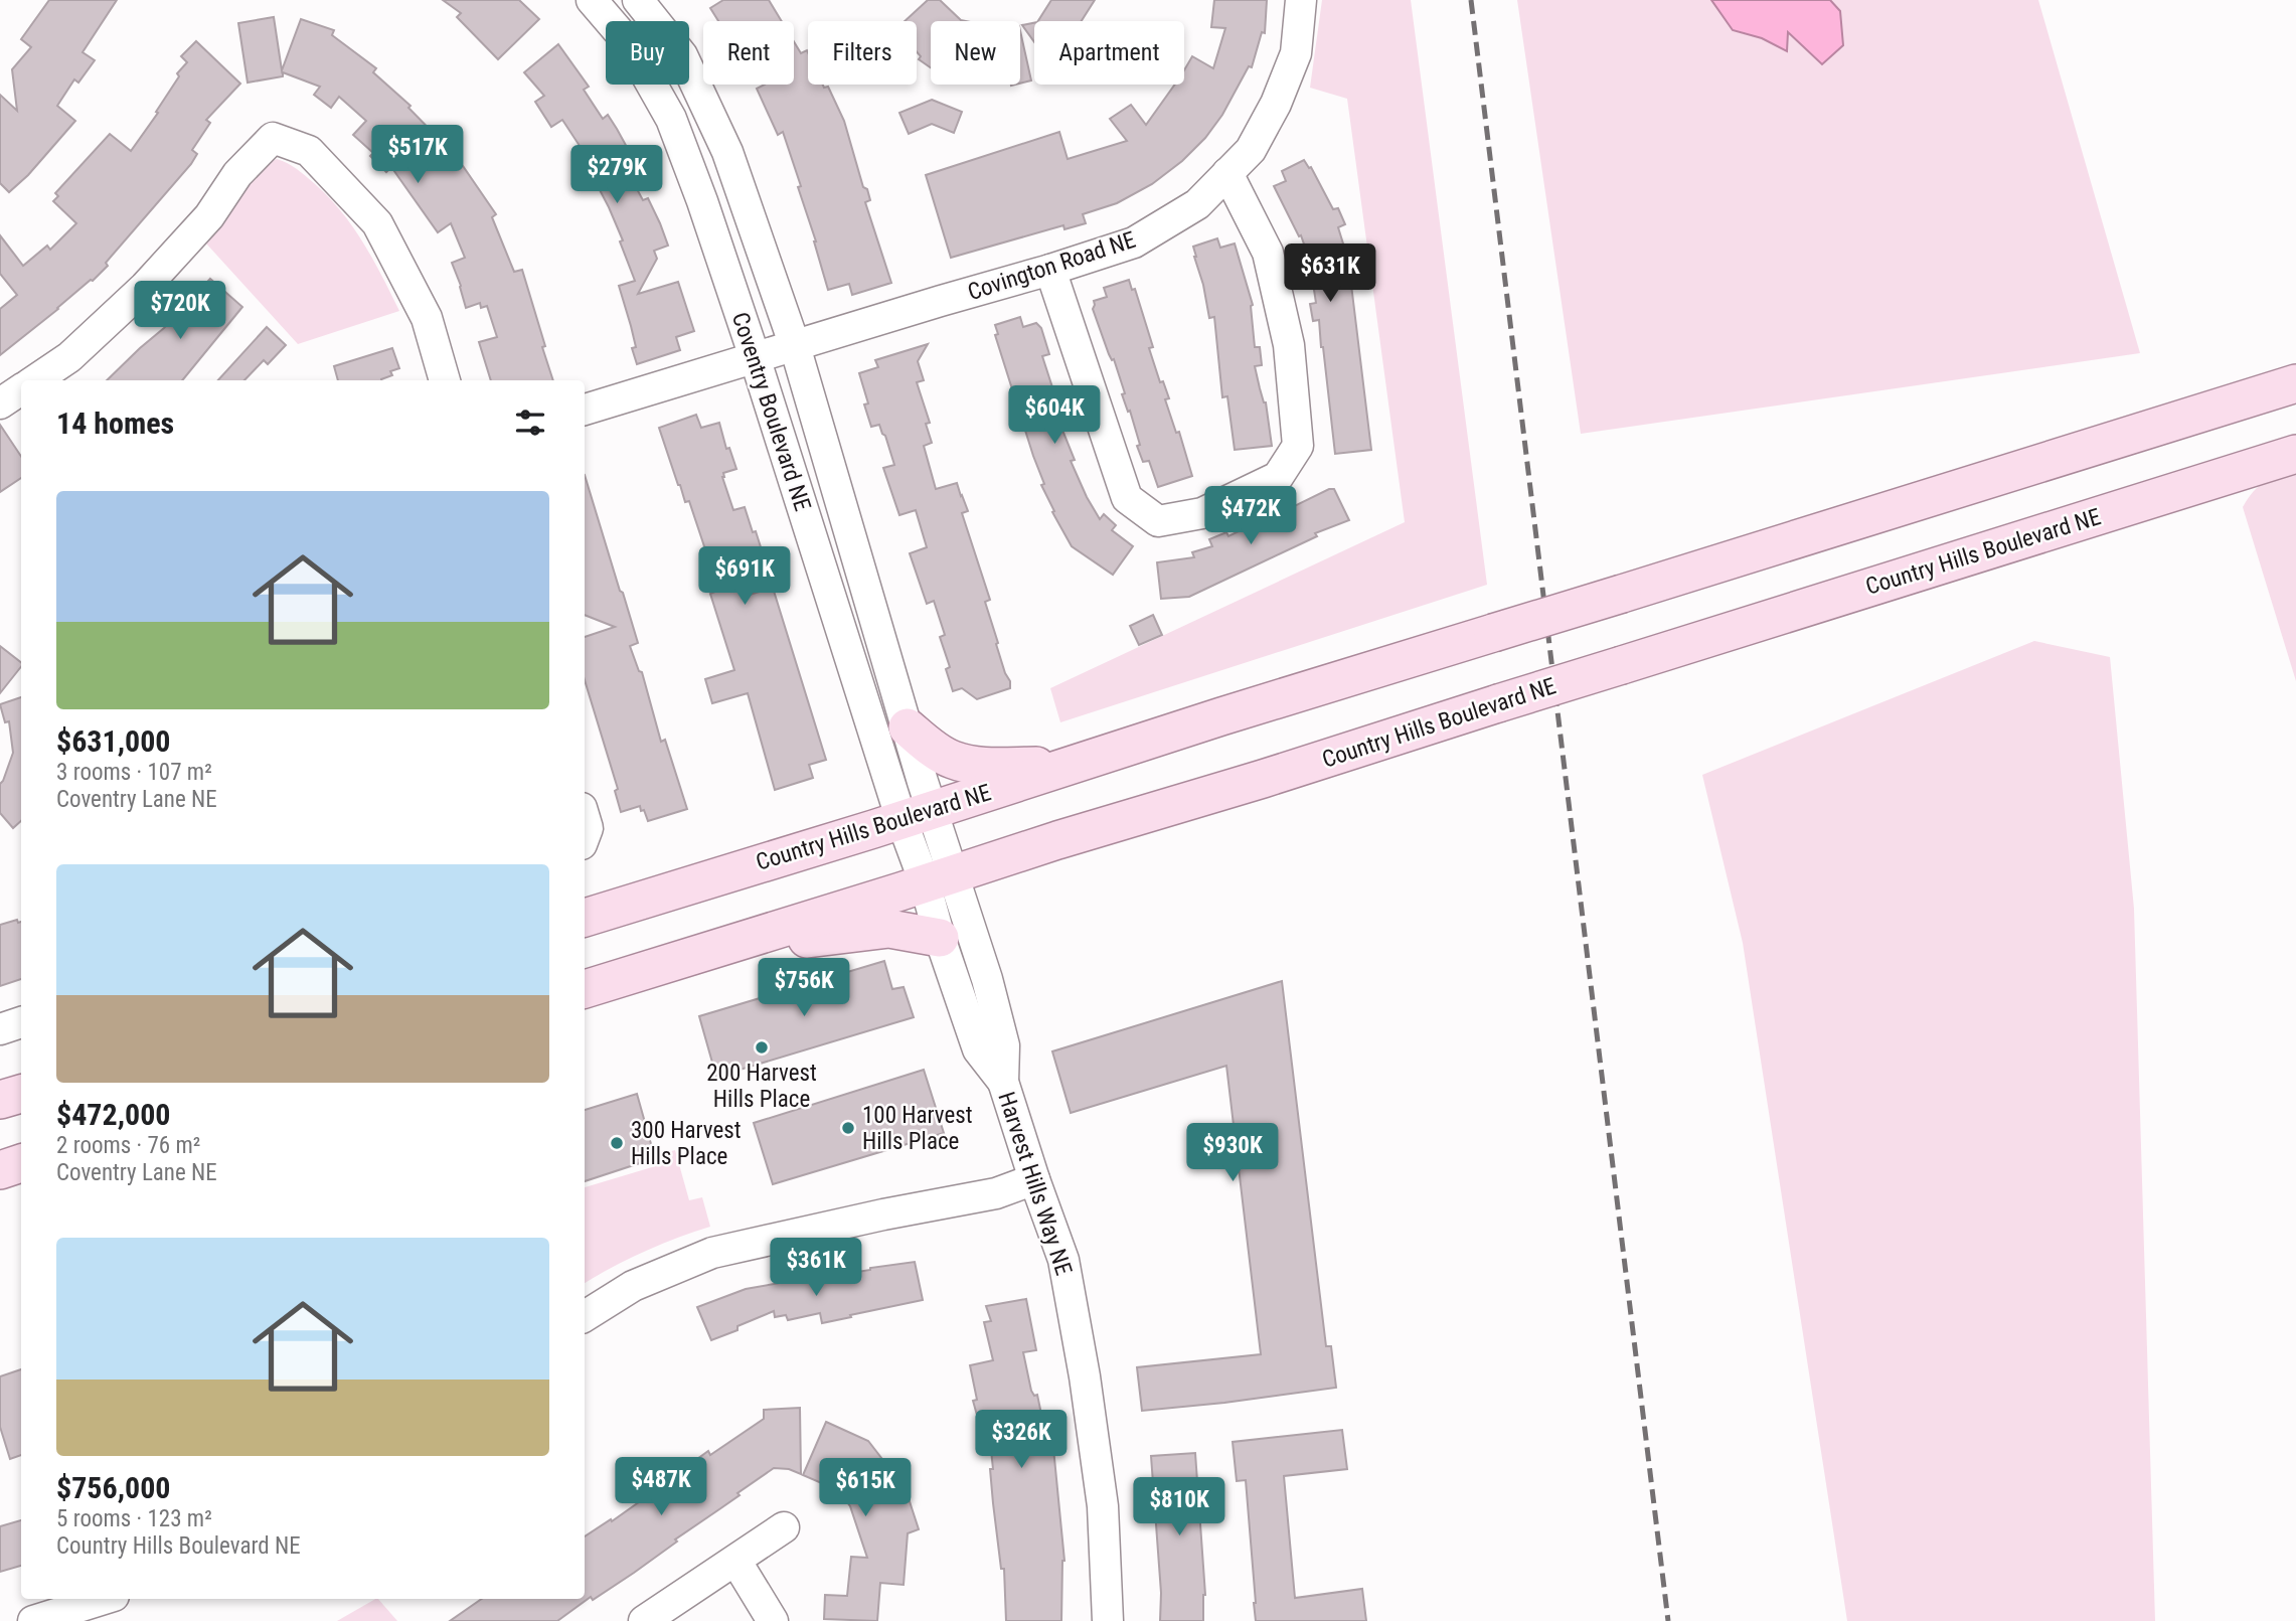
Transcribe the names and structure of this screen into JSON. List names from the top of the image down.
{
  "streets": {
    "main road": ["Country Hills Boulevard NE"],
    "street": ["Covington Road NE", "Coventry Boulevard NE", "Harvest Hills Way NE"]
  },
  "crossings": [
    ["Covington Road NE", "Coventry Boulevard NE"],
    ["Coventry Boulevard NE", "Country Hills Boulevard NE"],
    ["Coventry Boulevard NE", "Harvest Hills Way NE"],
    ["Country Hills Boulevard NE", "Harvest Hills Way NE"]
  ],
  "places": ["200 Harvest Hills Place", "100 Harvest Hills Place", "300 Harvest Hills Place"],
  "page": {
    "chip": [
      "Buy",
      "Rent",
      "Filters",
      "New",
      "Apartment"
    ],
    "price": [
      "$517K",
      "$279K",
      "$631K",
      "$720K",
      "$604K",
      "$472K",
      "$691K",
      "$756K",
      "$930K",
      "$361K",
      "$326K",
      "$487K",
      "$615K",
      "$810K"
    ],
    "heading": "14 homes",
    "list": [
      {
        "name": "$631,000",
        "note": "3 rooms · 107 m² · Coventry Lane NE"
      },
      {
        "name": "$472,000",
        "note": "2 rooms · 76 m² · Coventry Lane NE"
      },
      {
        "name": "$756,000",
        "note": "5 rooms · 123 m² · Country Hills Boulevard NE"
      }
    ]
  }
}
